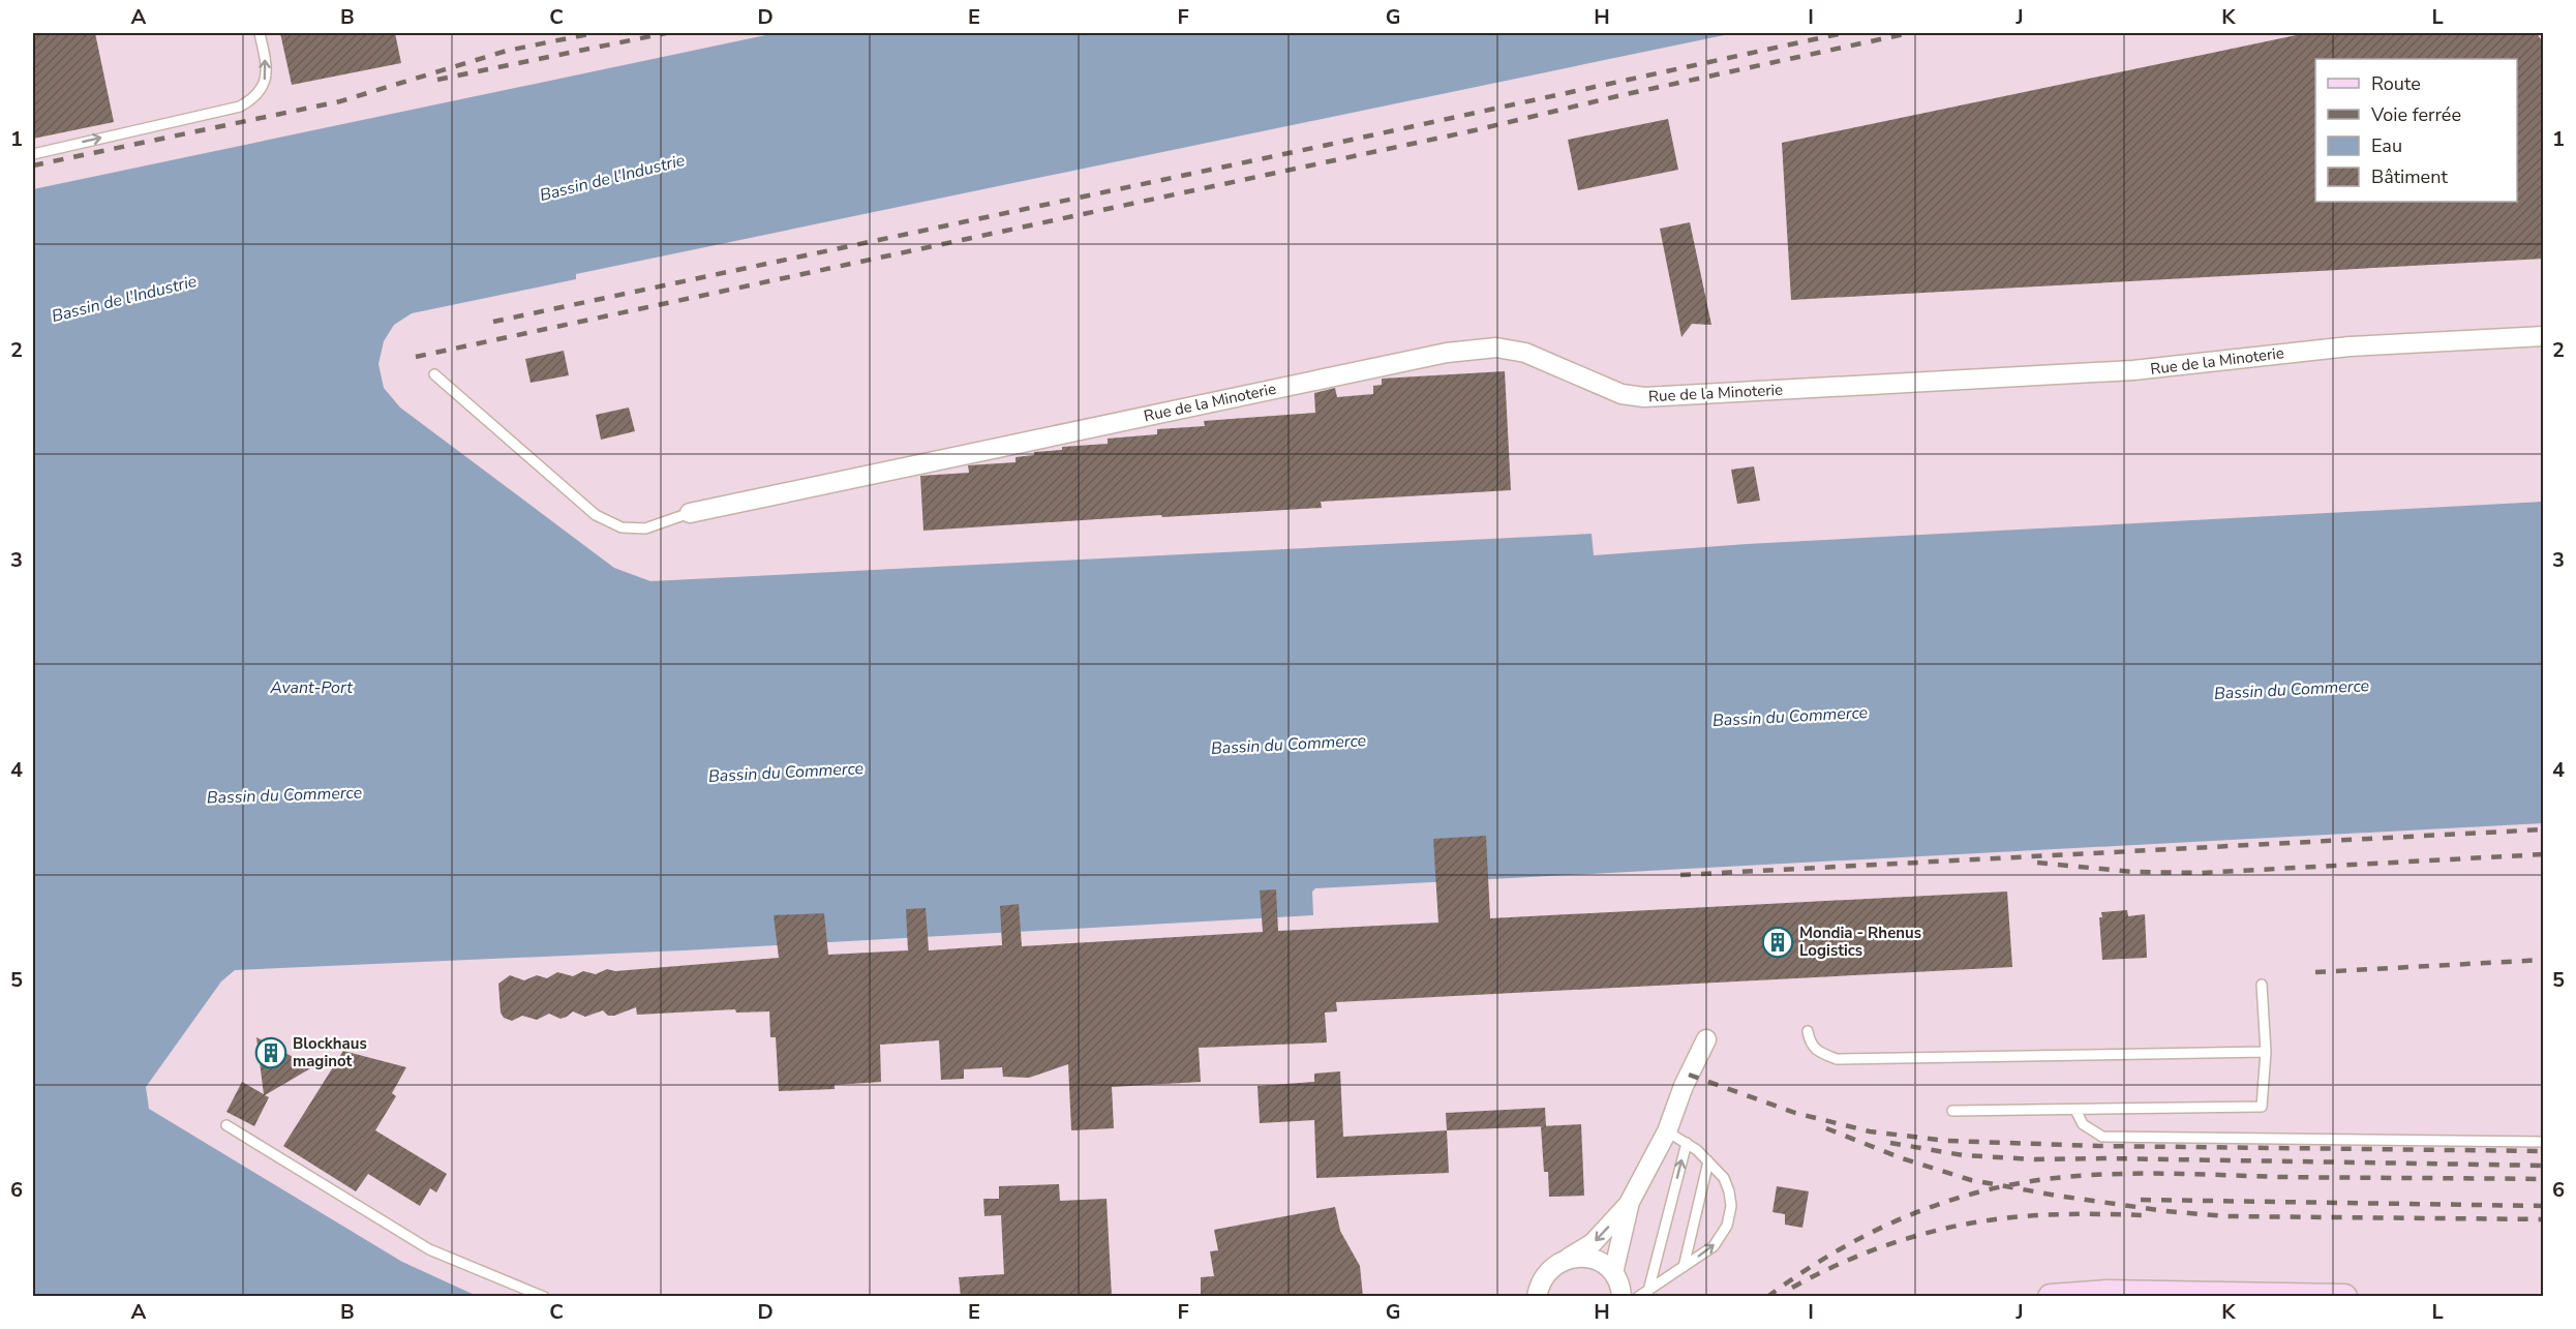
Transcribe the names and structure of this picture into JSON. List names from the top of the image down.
{
  "streets": {
    "street": ["Rue de la Minoterie"]
  },
  "water": ["Bassin de l'Industrie", "Avant-Port", "Bassin du Commerce"],
  "places": {
    "building": ["Mondia - Rhenus Logistics", "Blockhaus maginot"]
  },
  "legend": [
    "Route",
    "Voie ferrée",
    "Eau",
    "Bâtiment"
  ],
  "grid": {
    "columns": [
      "A",
      "B",
      "C",
      "D",
      "E",
      "F",
      "G",
      "H",
      "I",
      "J",
      "K",
      "L"
    ],
    "rows": [
      "1",
      "2",
      "3",
      "4",
      "5",
      "6"
    ]
  }
}
